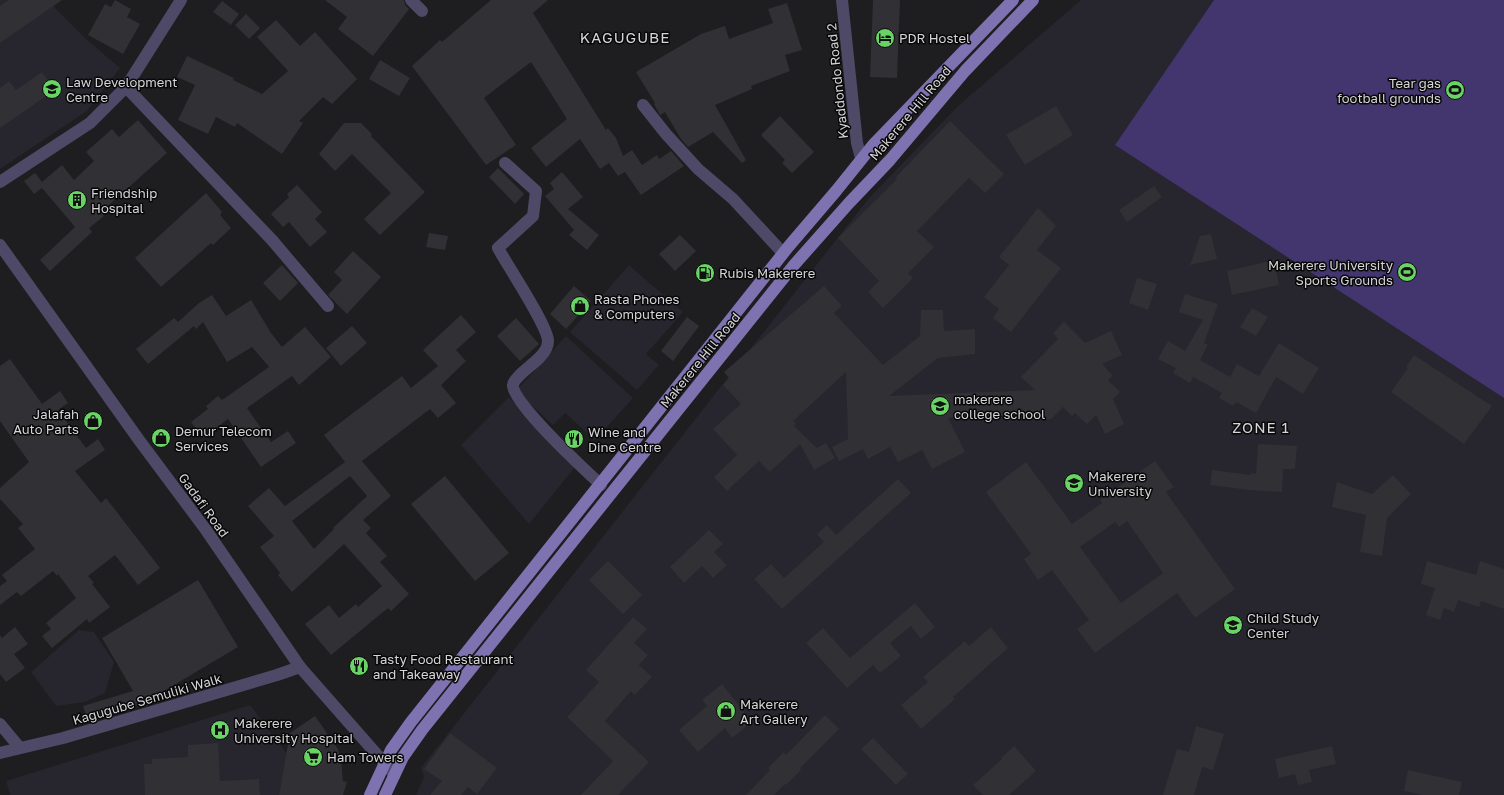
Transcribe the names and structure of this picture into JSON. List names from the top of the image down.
{
  "streets": {
    "main road": ["Makerere Hill Road"],
    "street": ["Kyaddondo Road 2", "Gadafi Road", "Kagugube Semuliki Walk"]
  },
  "crossings": [
    ["Kyaddondo Road 2", "Makerere Hill Road"],
    ["Makerere Hill Road", "Gadafi Road"],
    ["Gadafi Road", "Kagugube Semuliki Walk"]
  ],
  "districts": ["KAGUGUBE", "ZONE 1"],
  "places": {
    "hotel": ["PDR Hostel"],
    "school or university": [
      "Law Development Centre",
      "makerere college school",
      "Makerere University",
      "Child Study Center"
    ],
    "sports": ["Tear gas football grounds", "Makerere University Sports Grounds"],
    "building": ["Friendship Hospital"],
    "fuel station": ["Rubis Makerere"],
    "shop": [
      "Rasta Phones & Computers",
      "Jalafah Auto Parts",
      "Demur Telecom Services",
      "Makerere Art Gallery"
    ],
    "restaurant": ["Wine and Dine Centre", "Tasty Food Restaurant and Takeaway"],
    "hospital": ["Makerere University Hospital"],
    "supermarket": ["Ham Towers"]
  }
}
